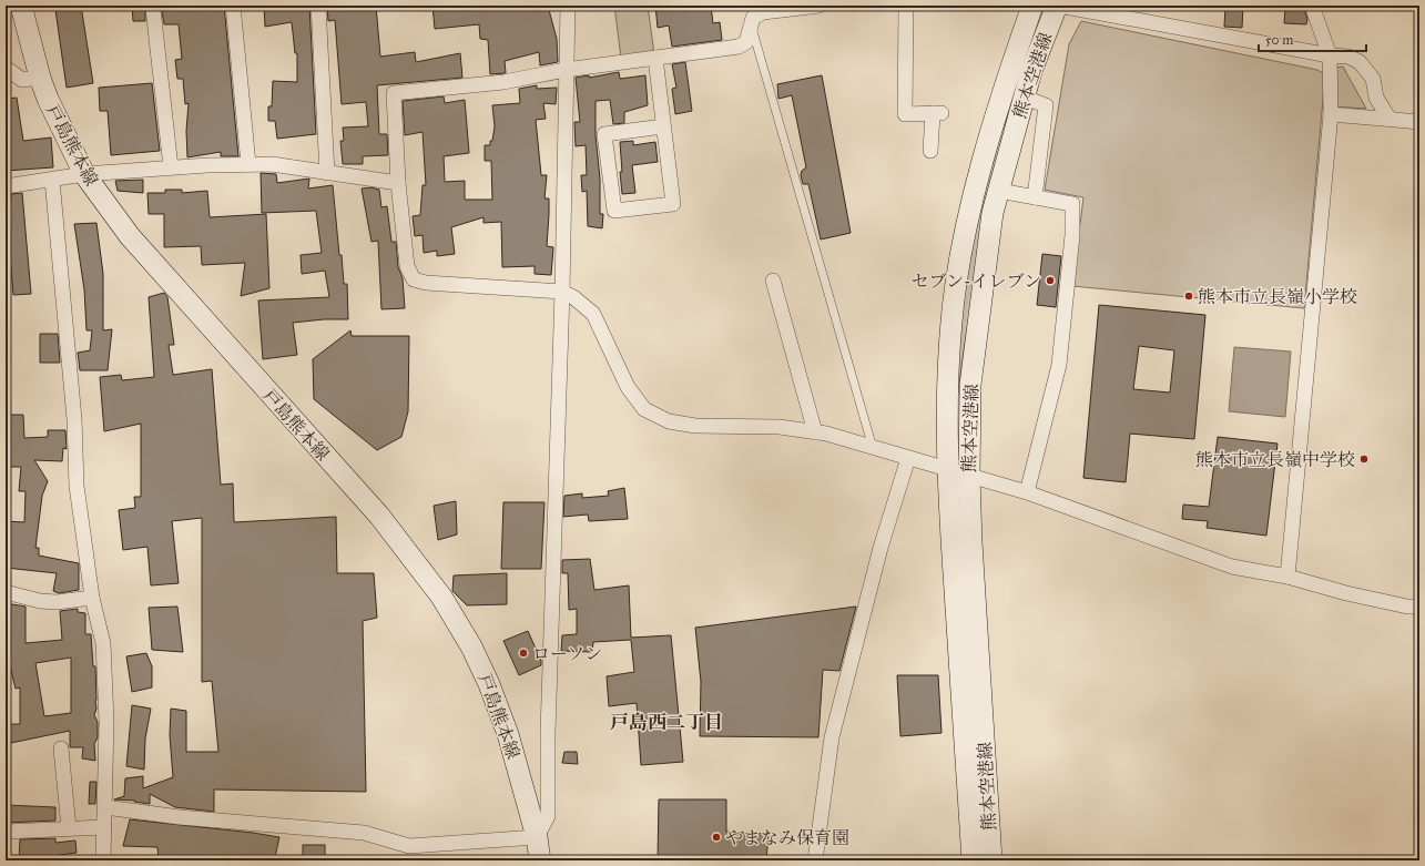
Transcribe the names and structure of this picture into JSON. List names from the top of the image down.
{
  "streets": {
    "main road": ["熊本空港線", "戸島熊本線"]
  },
  "districts": ["戸島西二丁目"],
  "places": [
    "セブン-イレブン",
    "熊本市立長嶺小学校",
    "熊本市立長嶺中学校",
    "ローソン",
    "やまなみ保育園"
  ],
  "scale_bar": "50 m"
}
